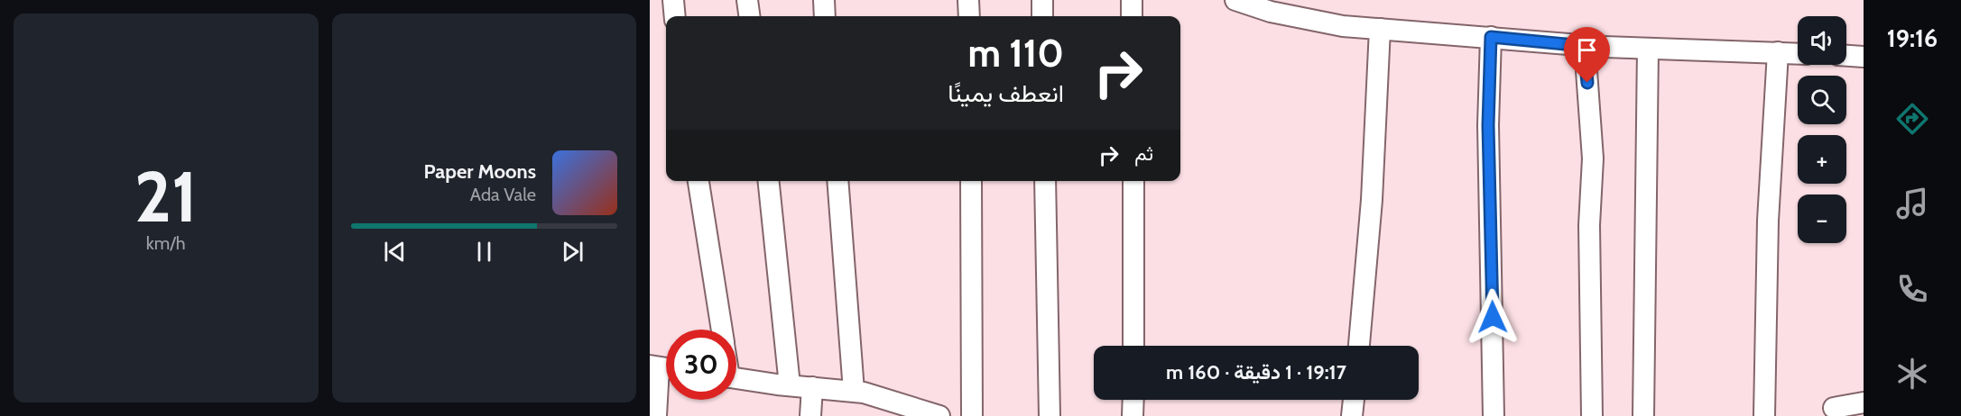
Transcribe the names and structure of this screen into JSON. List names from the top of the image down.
{
  "page": {
    "tabs": "19:16",
    "tile": ["21", "km/h"],
    "map_buttons": ["+", "−"],
    "turn": ["110 m", "انعطف يمينًا"],
    "then": "ثم",
    "song": ["Paper Moons", "Ada Vale"],
    "limit": "30",
    "trip": "19:17 · 1 دقيقة · 160 m"
  }
}
